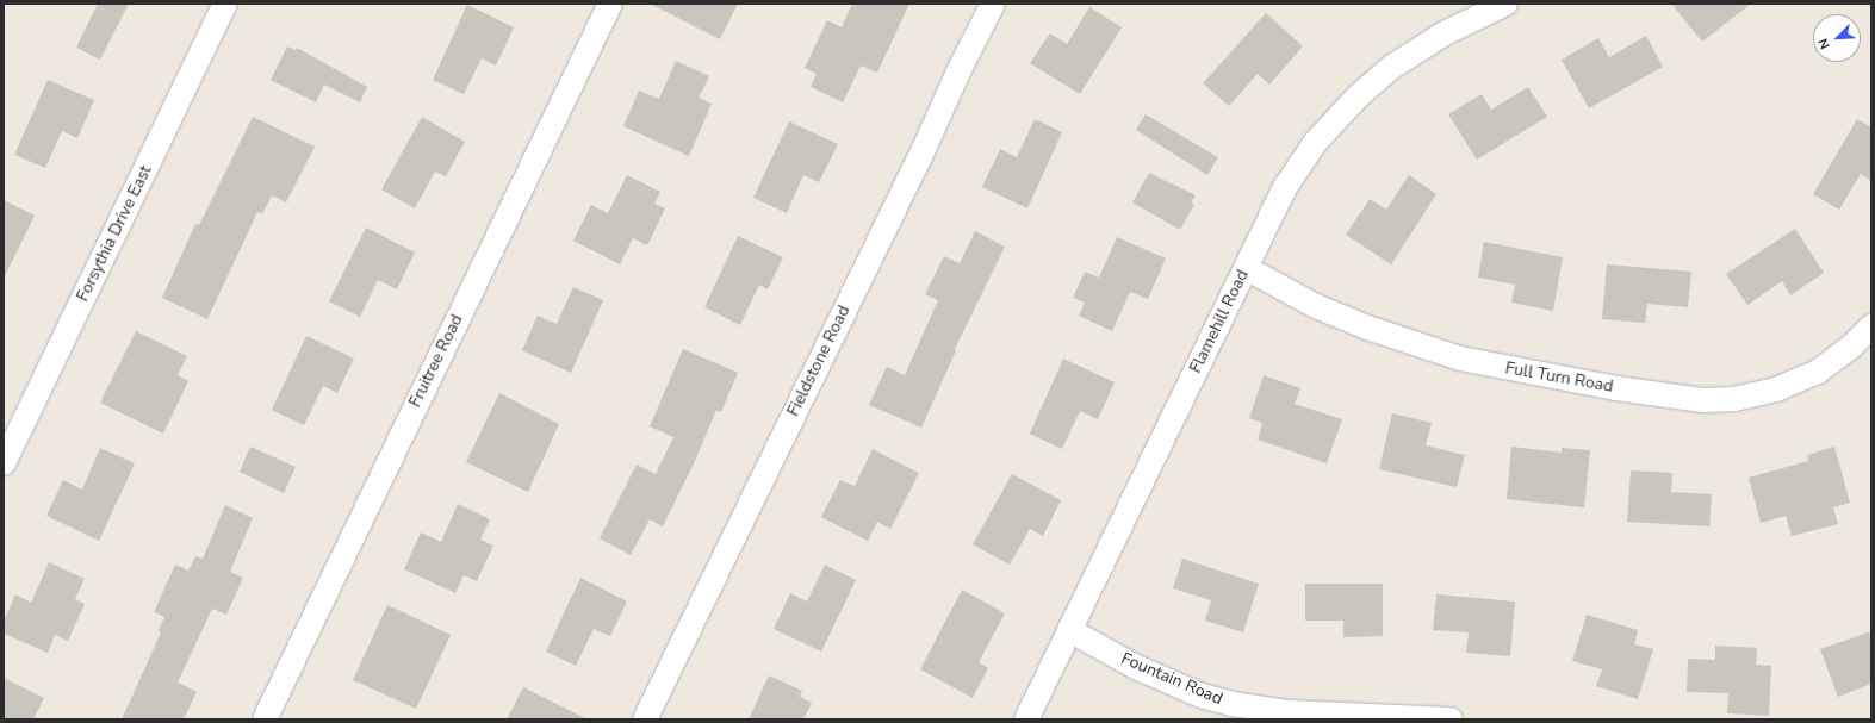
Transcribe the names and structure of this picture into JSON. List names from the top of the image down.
{
  "streets": {
    "street": [
      "Forsythia Drive East",
      "Flamehill Road",
      "Fruitree Road",
      "Fieldstone Road",
      "Full Turn Road",
      "Fountain Road"
    ]
  },
  "crossings": [
    ["Flamehill Road", "Full Turn Road"],
    ["Flamehill Road", "Fountain Road"]
  ],
  "north": "bottom left"
}
